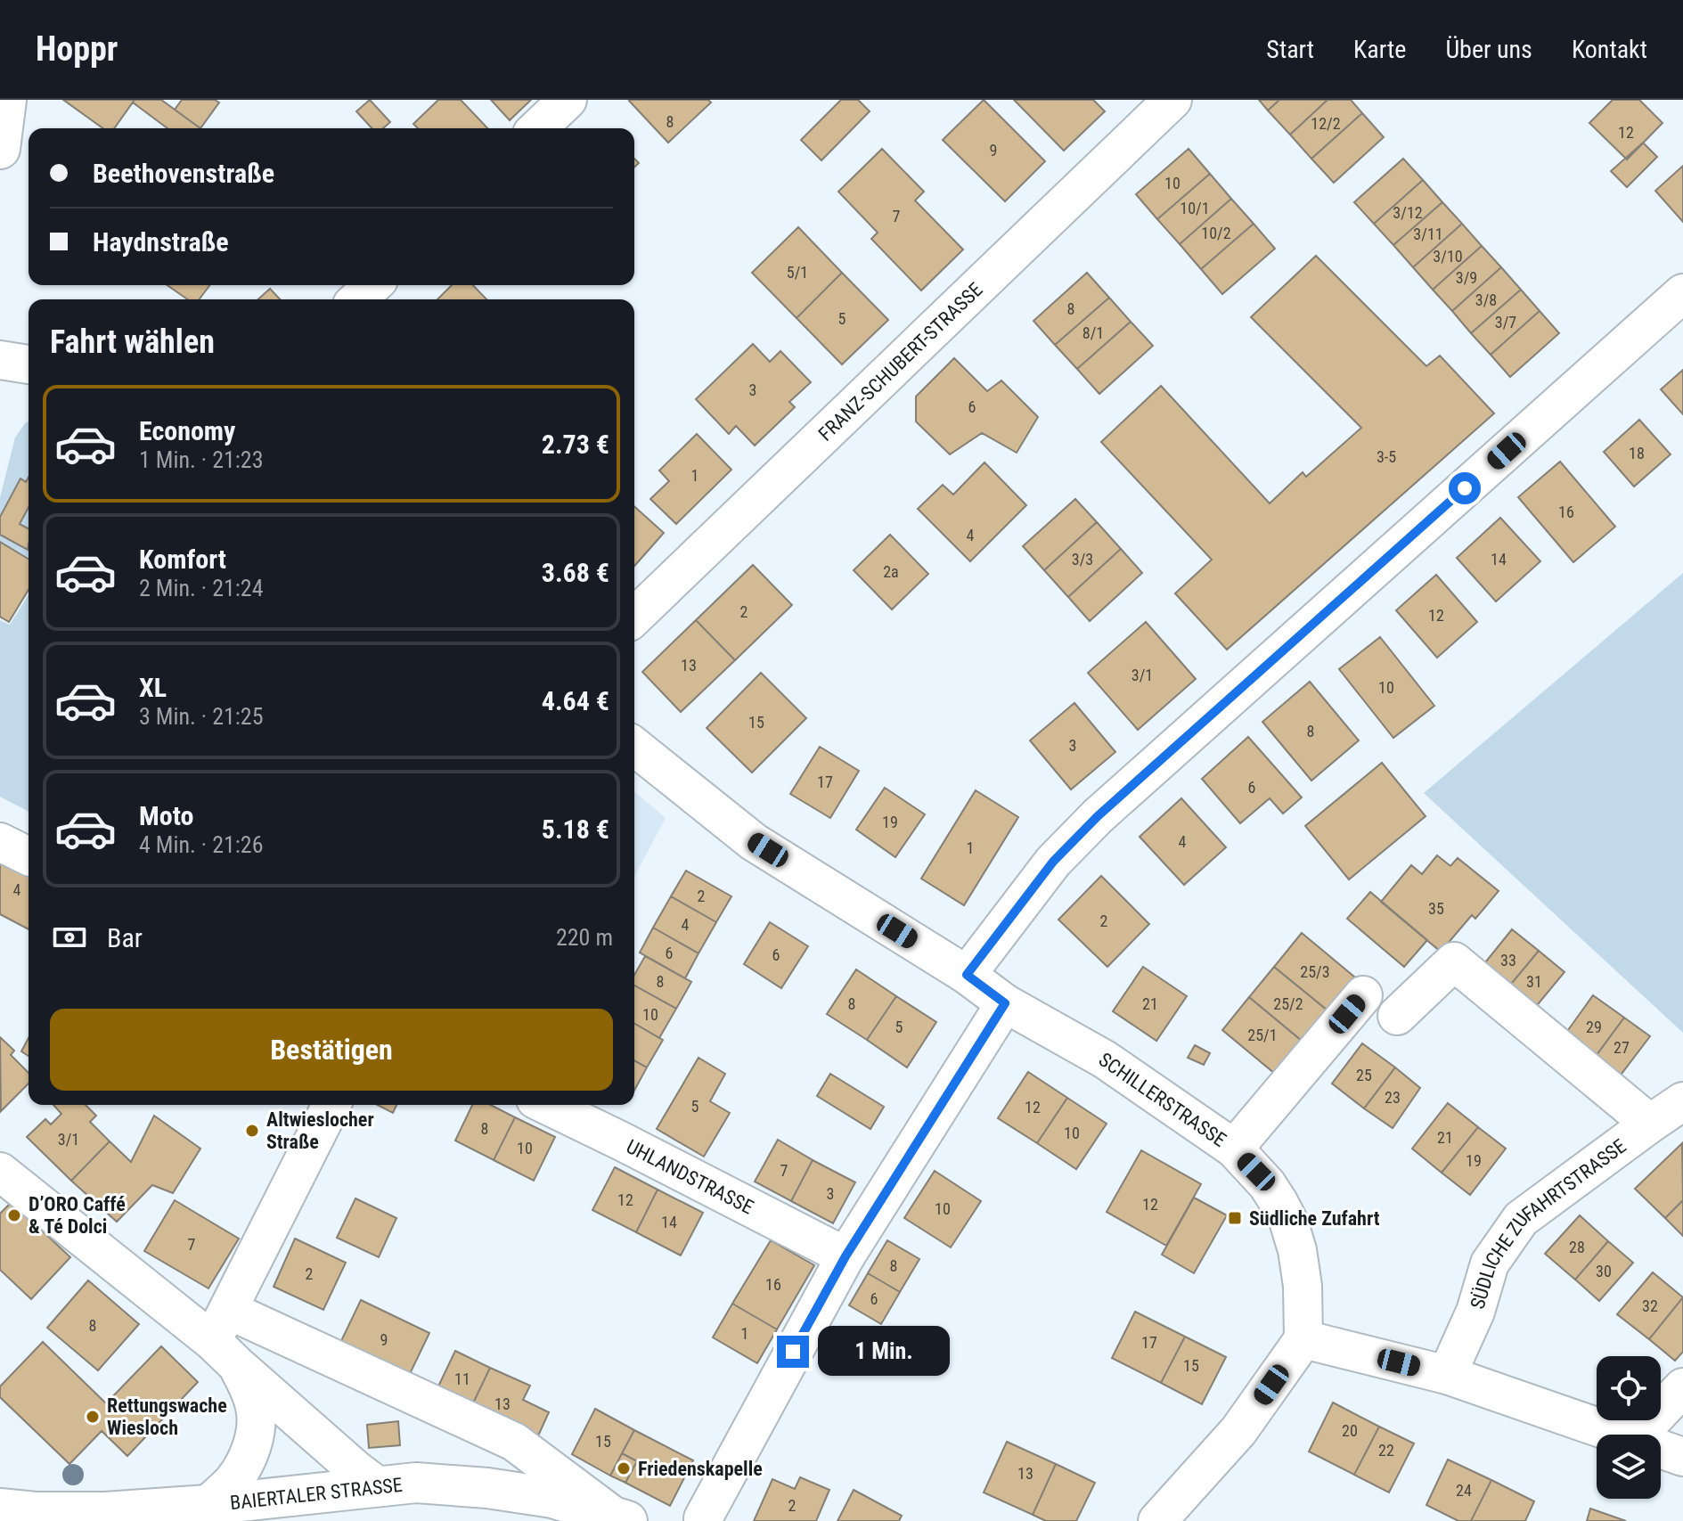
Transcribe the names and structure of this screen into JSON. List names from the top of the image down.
{
  "streets": {
    "main road": ["BAIERTALER STRASSE"],
    "street": [
      "FRANZ-SCHUBERT-STRASSE",
      "SCHILLERSTRASSE",
      "UHLANDSTRASSE",
      "SÜDLICHE ZUFAHRTSTRASSE"
    ]
  },
  "places": {
    "other": [
      "Altwieslocher Straße",
      "D’ORO Caffé & Té Dolci",
      "Rettungswache Wiesloch",
      "Friedenskapelle"
    ],
    "transit": ["Südliche Zufahrt"]
  },
  "house_numbers": [
    "8",
    "12/2",
    "12",
    "9",
    "10",
    "10/1",
    "3/12",
    "7",
    "10/2",
    "3/11",
    "3/10",
    "5/1",
    "3/9",
    "3/8",
    "8",
    "5",
    "3/7",
    "8/1",
    "3",
    "6",
    "18",
    "3-5",
    "1",
    "16",
    "4",
    "3/3",
    "14",
    "2a",
    "2",
    "12",
    "13",
    "3/1",
    "10",
    "15",
    "8",
    "3",
    "17",
    "6",
    "19",
    "4",
    "1",
    "4",
    "2",
    "35",
    "2",
    "4",
    "6",
    "6",
    "33",
    "25/3",
    "8",
    "31",
    "8",
    "21",
    "25/2",
    "10",
    "5",
    "29",
    "25/1",
    "27",
    "25",
    "23",
    "5",
    "12",
    "8",
    "10",
    "21",
    "3/1",
    "10",
    "19",
    "7",
    "3",
    "12",
    "12",
    "10",
    "14",
    "7",
    "28",
    "8",
    "30",
    "2",
    "16",
    "6",
    "32",
    "8",
    "1",
    "9",
    "17",
    "15",
    "11",
    "13",
    "20",
    "15",
    "22",
    "13",
    "24",
    "2"
  ],
  "page": {
    "header": "Hoppr",
    "nav": [
      "Start",
      "Karte",
      "Über uns",
      "Kontakt"
    ],
    "banner": ["Beethovenstraße", "Haydnstraße"],
    "heading": "Fahrt wählen",
    "list": [
      {
        "name": "Economy",
        "note": "1 Min. · 21:23",
        "value": "2.73 €"
      },
      {
        "name": "Komfort",
        "note": "2 Min. · 21:24",
        "value": "3.68 €"
      },
      {
        "name": "XL",
        "note": "3 Min. · 21:25",
        "value": "4.64 €"
      },
      {
        "name": "Moto",
        "note": "4 Min. · 21:26",
        "value": "5.18 €"
      }
    ],
    "pay": ["Bar", "220 m"],
    "buttons": "Bestätigen",
    "bubble": "1 Min."
  }
}
